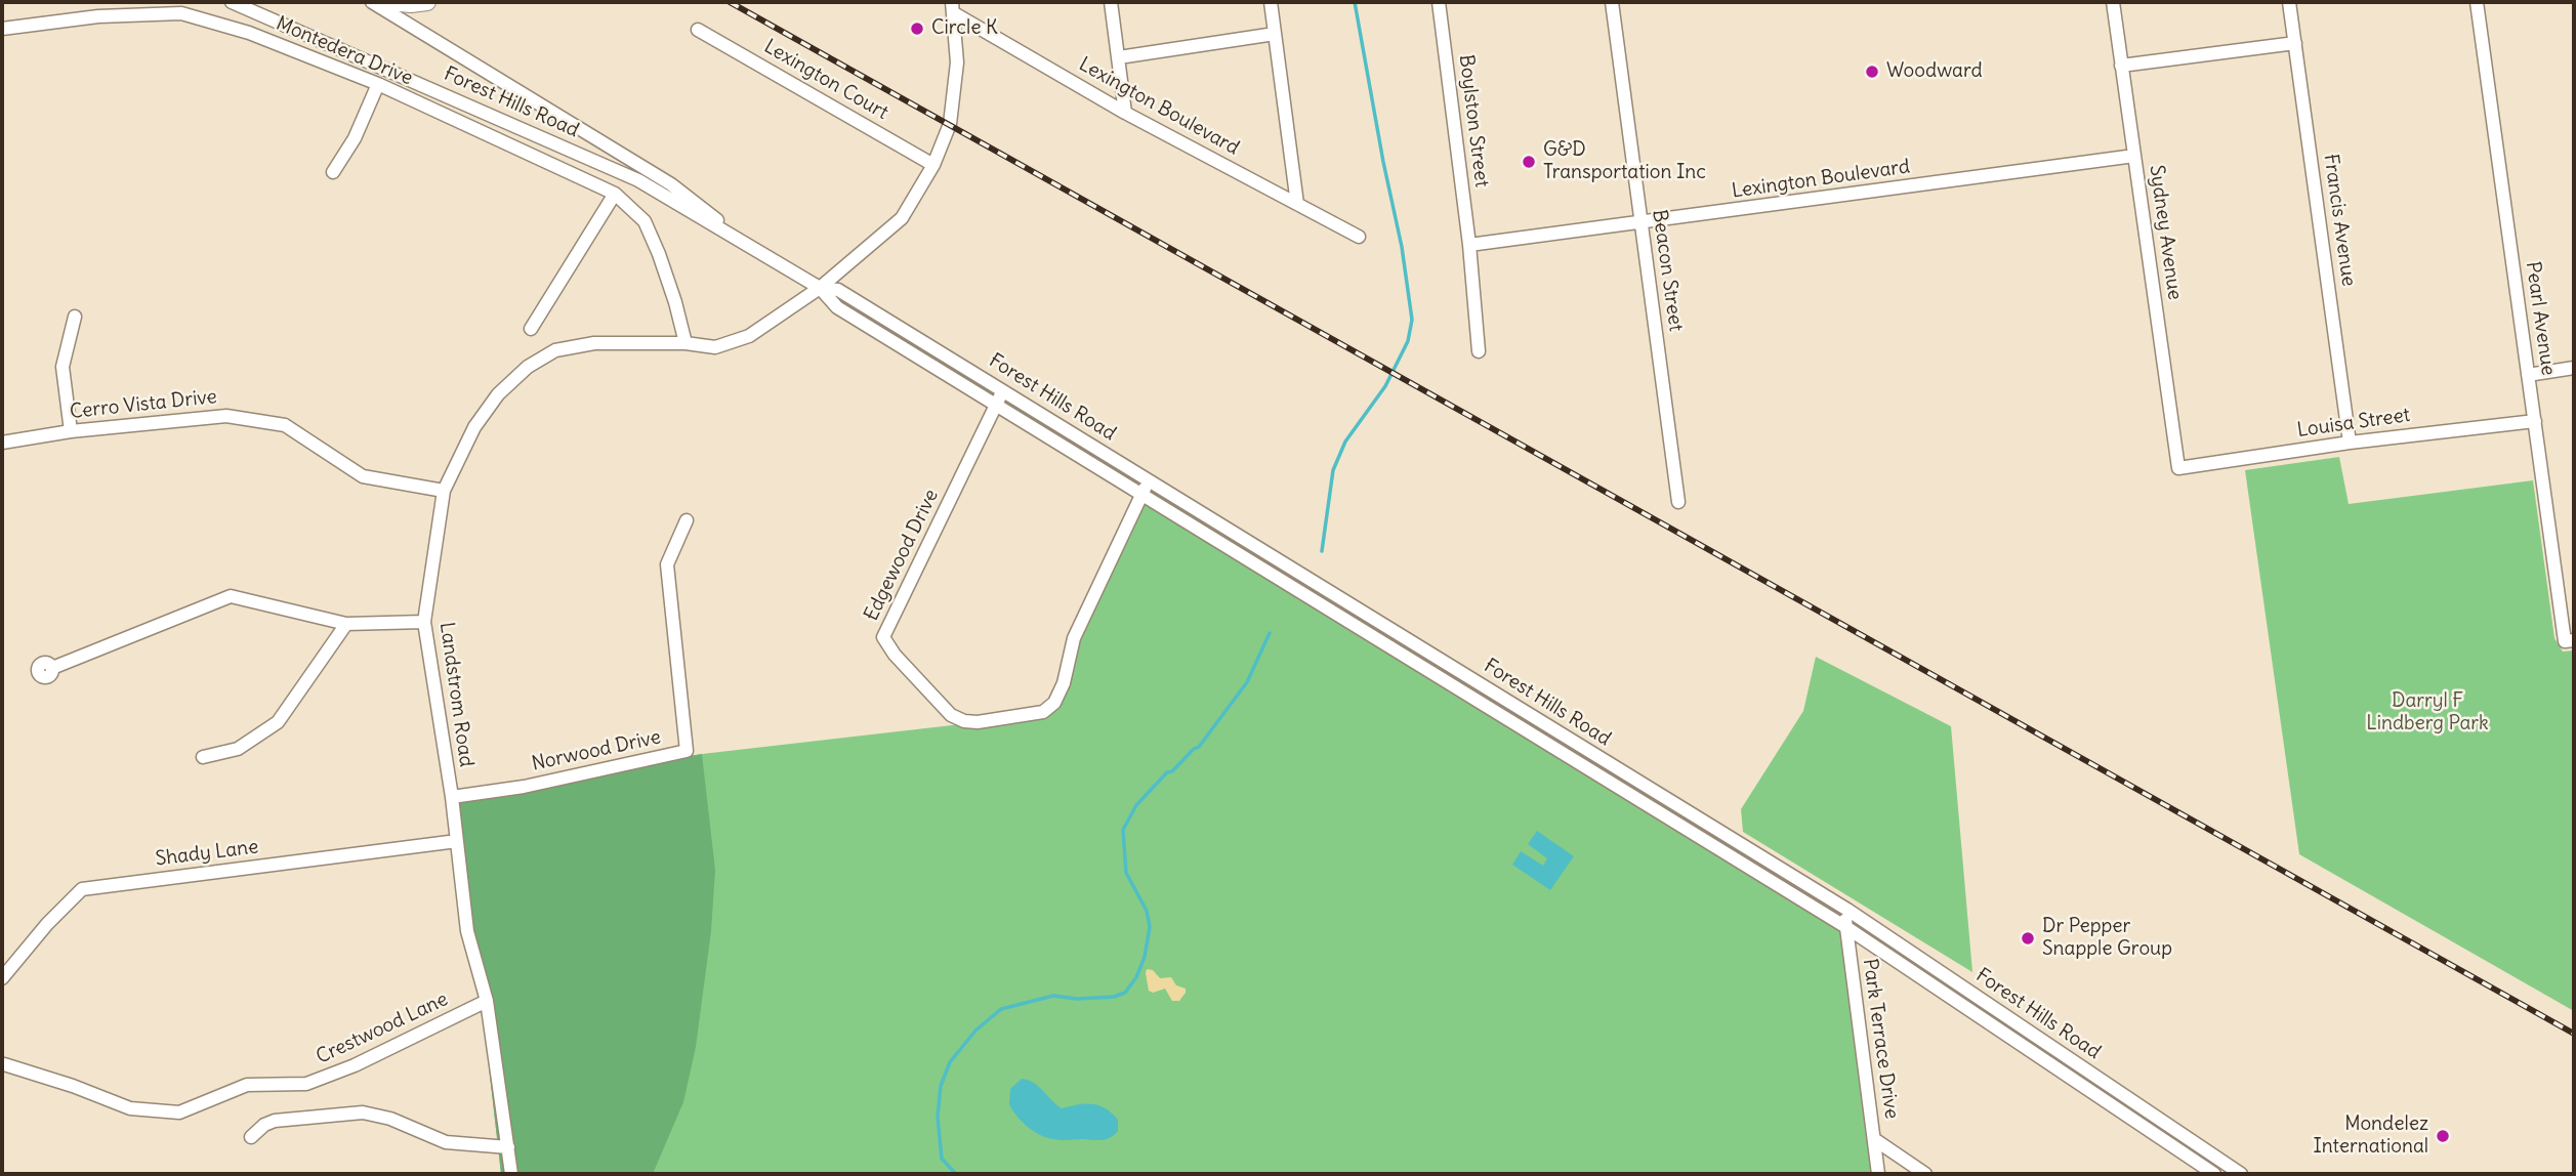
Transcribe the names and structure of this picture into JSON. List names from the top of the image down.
{
  "streets": {
    "street": [
      "Montedera Drive",
      "Lexington Court",
      "Forest Hills Road",
      "Lexington Boulevard",
      "Boylston Street",
      "Francis Avenue",
      "Sydney Avenue",
      "Beacon Street",
      "Pearl Avenue",
      "Cerro Vista Drive",
      "Louisa Street",
      "Edgewood Drive",
      "Landstrom Road",
      "Norwood Drive",
      "Shady Lane",
      "Crestwood Lane",
      "Park Terrace Drive"
    ]
  },
  "crossings": [
    ["Montedera Drive", "Landstrom Road"],
    ["Lexington Court", "Landstrom Road"],
    ["Forest Hills Road", "Edgewood Drive"],
    ["Forest Hills Road", "Landstrom Road"],
    ["Forest Hills Road", "Park Terrace Drive"],
    ["Lexington Boulevard", "Boylston Street"],
    ["Lexington Boulevard", "Sydney Avenue"],
    ["Lexington Boulevard", "Beacon Street"],
    ["Lexington Boulevard", "Landstrom Road"],
    ["Francis Avenue", "Louisa Street"],
    ["Sydney Avenue", "Louisa Street"],
    ["Pearl Avenue", "Louisa Street"],
    ["Cerro Vista Drive", "Landstrom Road"],
    ["Landstrom Road", "Norwood Drive"],
    ["Landstrom Road", "Shady Lane"],
    ["Landstrom Road", "Crestwood Lane"]
  ],
  "parks": ["Darryl F Lindberg Park"],
  "places": [
    "Circle K",
    "Woodward",
    "G&D Transportation Inc",
    "Dr Pepper Snapple Group",
    "Mondelez International"
  ]
}
